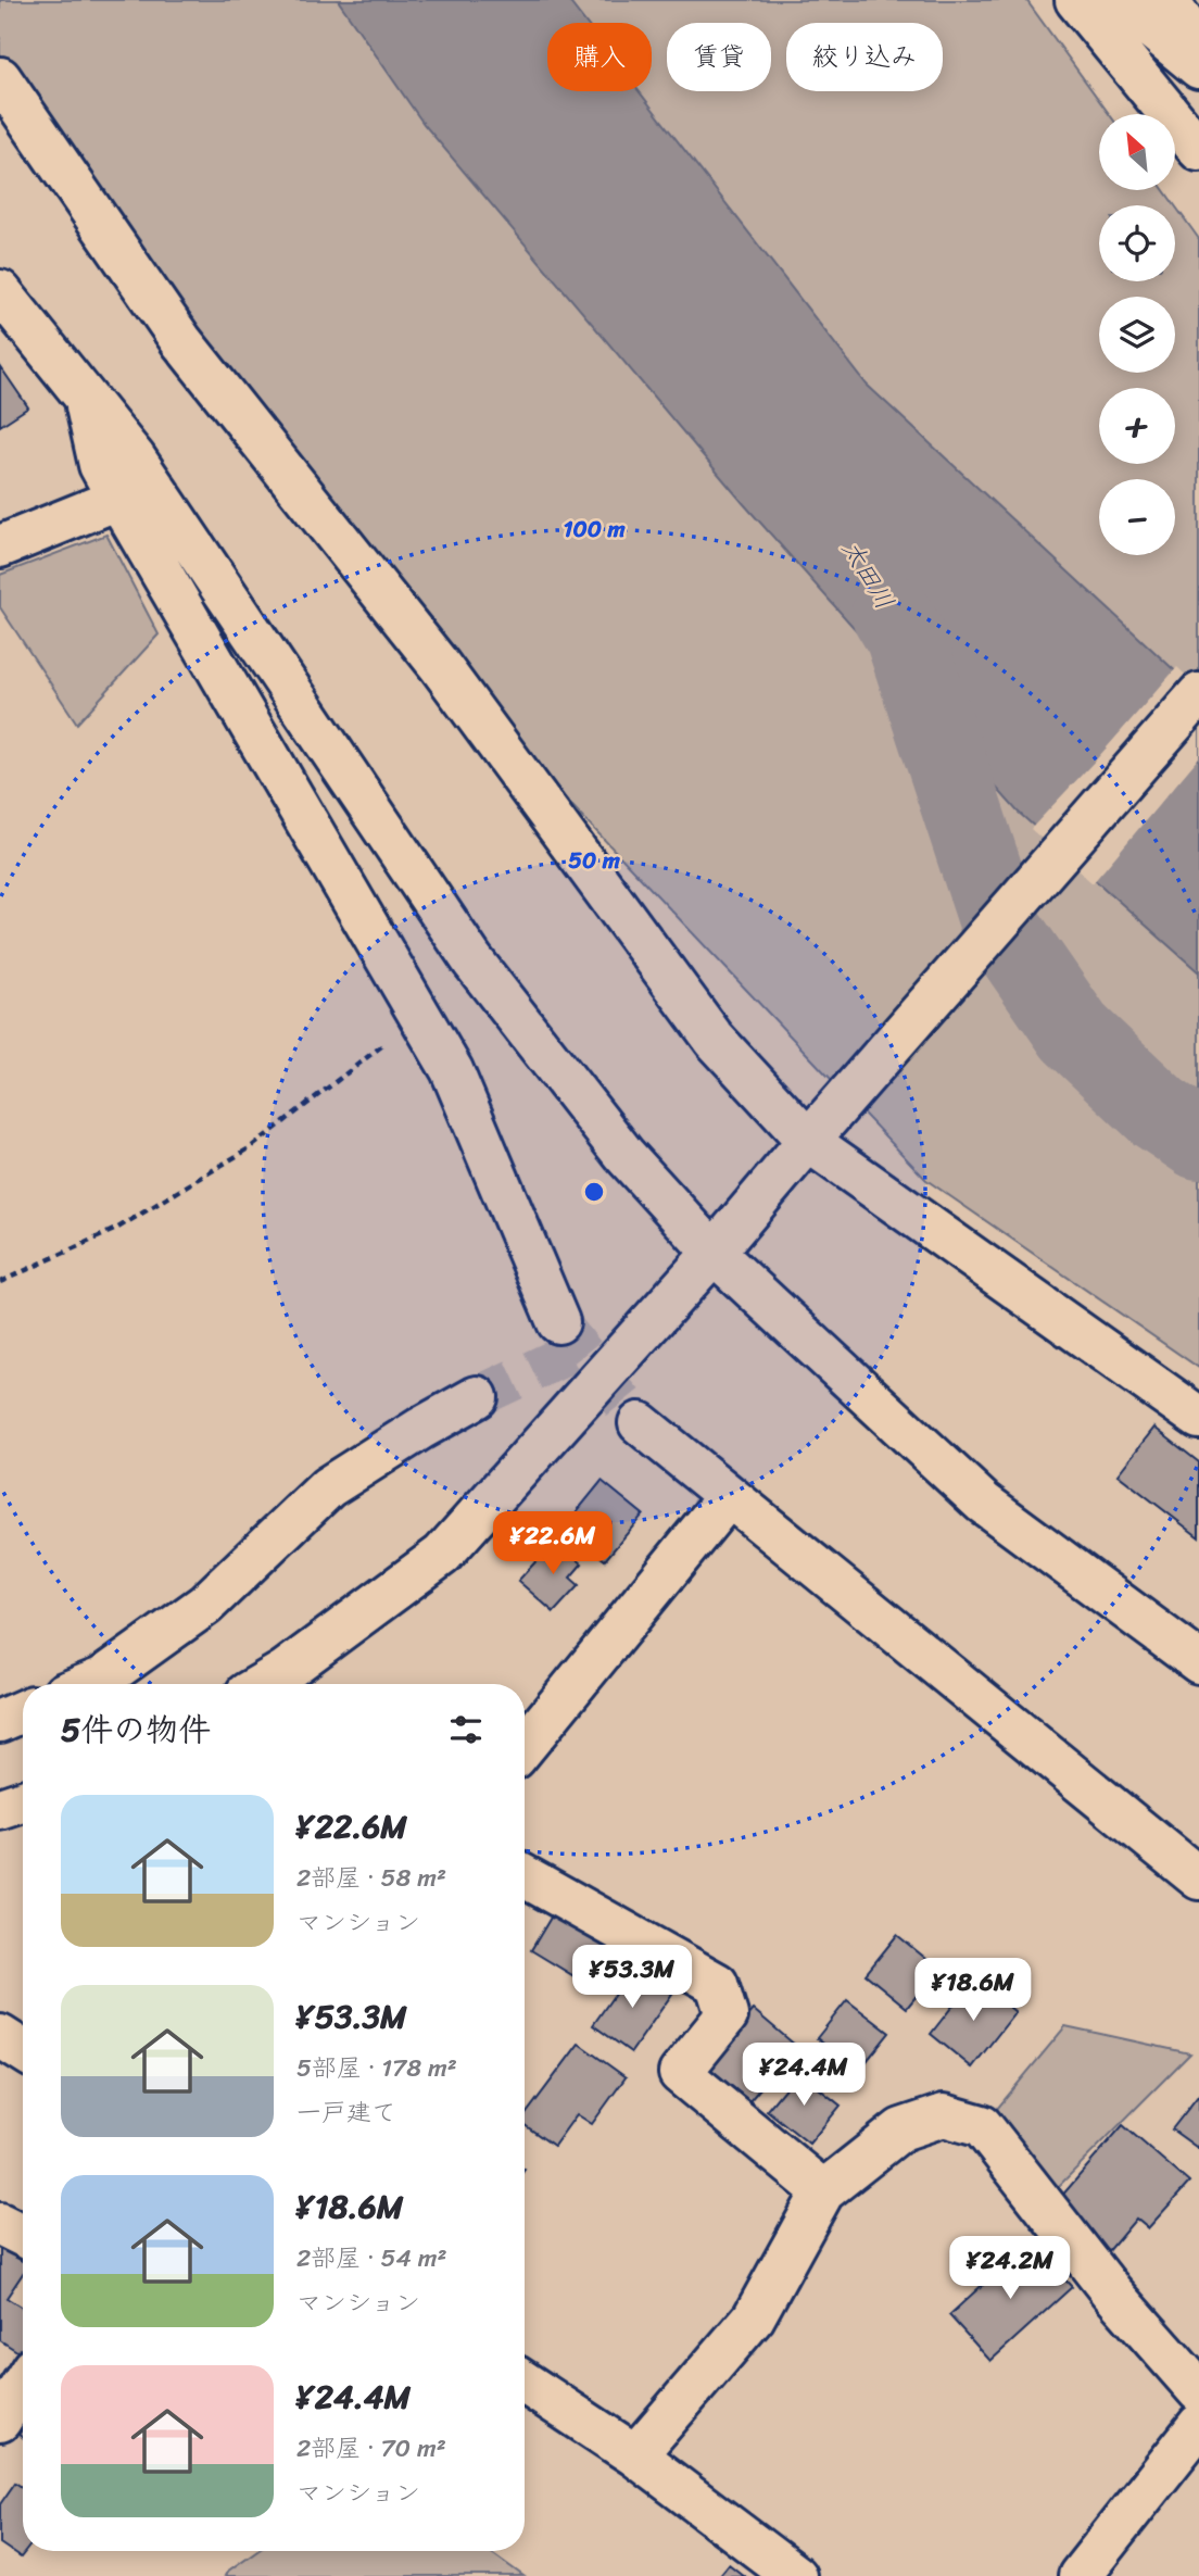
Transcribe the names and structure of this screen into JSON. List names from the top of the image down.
{
  "water": ["太田川"],
  "north": "top left",
  "page": {
    "chip": ["購入", "賃貸", "絞り込み"],
    "map_buttons": ["+", "−"],
    "price": [
      "¥22.6M",
      "¥53.3M",
      "¥18.6M",
      "¥24.4M",
      "¥24.2M"
    ],
    "heading": "5件の物件",
    "list": [
      {
        "name": "¥22.6M",
        "note": "2部屋 · 58 m² · マンション"
      },
      {
        "name": "¥53.3M",
        "note": "5部屋 · 178 m² · 一戸建て"
      },
      {
        "name": "¥18.6M",
        "note": "2部屋 · 54 m² · マンション"
      },
      {
        "name": "¥24.4M",
        "note": "2部屋 · 70 m² · マンション"
      }
    ]
  },
  "rings": ["100 m", "50 m"]
}
